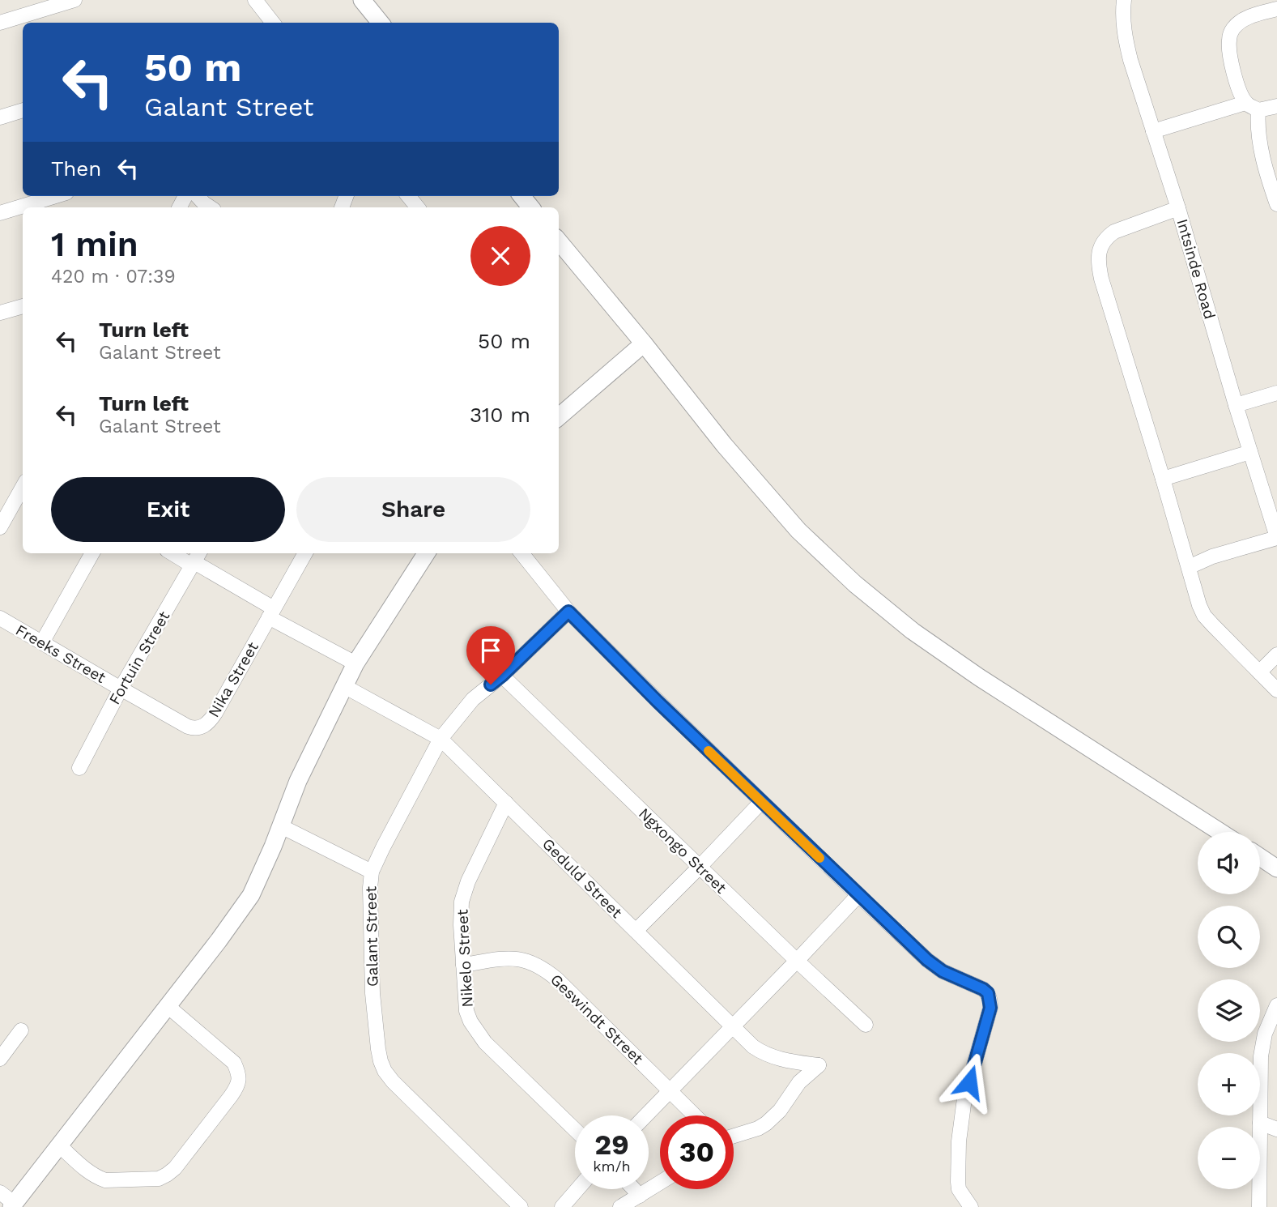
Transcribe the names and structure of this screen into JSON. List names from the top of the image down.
{
  "streets": {
    "street": [
      "Intsinde Road",
      "Freeks Street",
      "Fortuin Street",
      "Nika Street",
      "Ngxongo Street",
      "Geduld Street",
      "Galant Street",
      "Nikelo Street",
      "Geswindt Street"
    ]
  },
  "crossings": [
    ["Freeks Street", "Fortuin Street"],
    ["Freeks Street", "Nika Street"],
    ["Fortuin Street", "Nika Street"],
    ["Ngxongo Street", "Galant Street"],
    ["Geduld Street", "Galant Street"],
    ["Geduld Street", "Nikelo Street"],
    ["Nikelo Street", "Geswindt Street"]
  ],
  "page": {
    "turn": ["50 m", "Galant Street"],
    "then": "Then",
    "heading": ["1 min", "420 m · 07:39"],
    "list": [
      {
        "name": "Turn left",
        "note": "Galant Street",
        "value": "50 m"
      },
      {
        "name": "Turn left",
        "note": "Galant Street",
        "value": "310 m"
      }
    ],
    "buttons": ["Exit", "Share"],
    "map_buttons": ["+", "−"],
    "speed": "29 km/h",
    "limit": "30"
  }
}
